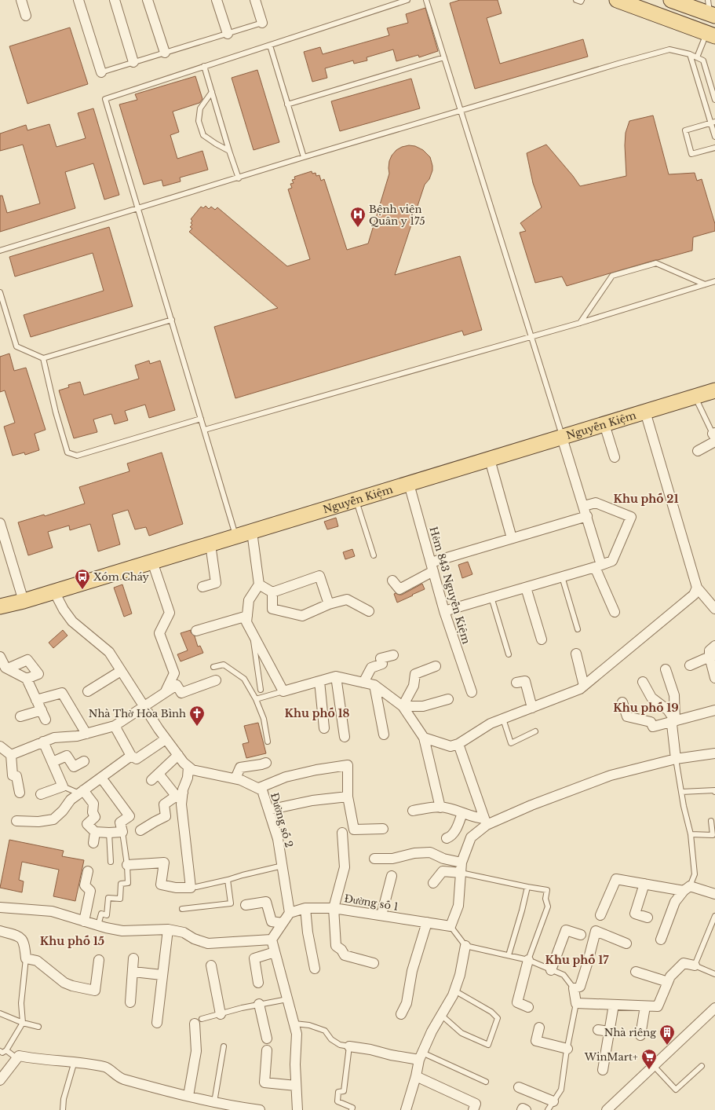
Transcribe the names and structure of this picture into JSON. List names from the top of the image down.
{
  "streets": {
    "main road": ["Nguyễn Kiệm"],
    "street": ["Hẻm 843 Nguyễn Kiệm", "Đường số 2", "Đường số 1"]
  },
  "crossings": [
    ["Nguyễn Kiệm", "Hẻm 843 Nguyễn Kiệm"],
    ["Nguyễn Kiệm", "Đường số 2"],
    ["Đường số 2", "Đường số 1"]
  ],
  "districts": [
    "Khu phố 21",
    "Khu phố 19",
    "Khu phố 18",
    "Khu phố 15",
    "Khu phố 17"
  ],
  "places": {
    "hospital": ["Bệnh viện Quân y 175"],
    "bus stop": ["Xóm Cháy"],
    "church": ["Nhà Thờ Hòa Bình"],
    "building": ["Nhà riêng"],
    "supermarket": ["WinMart+"]
  }
}
